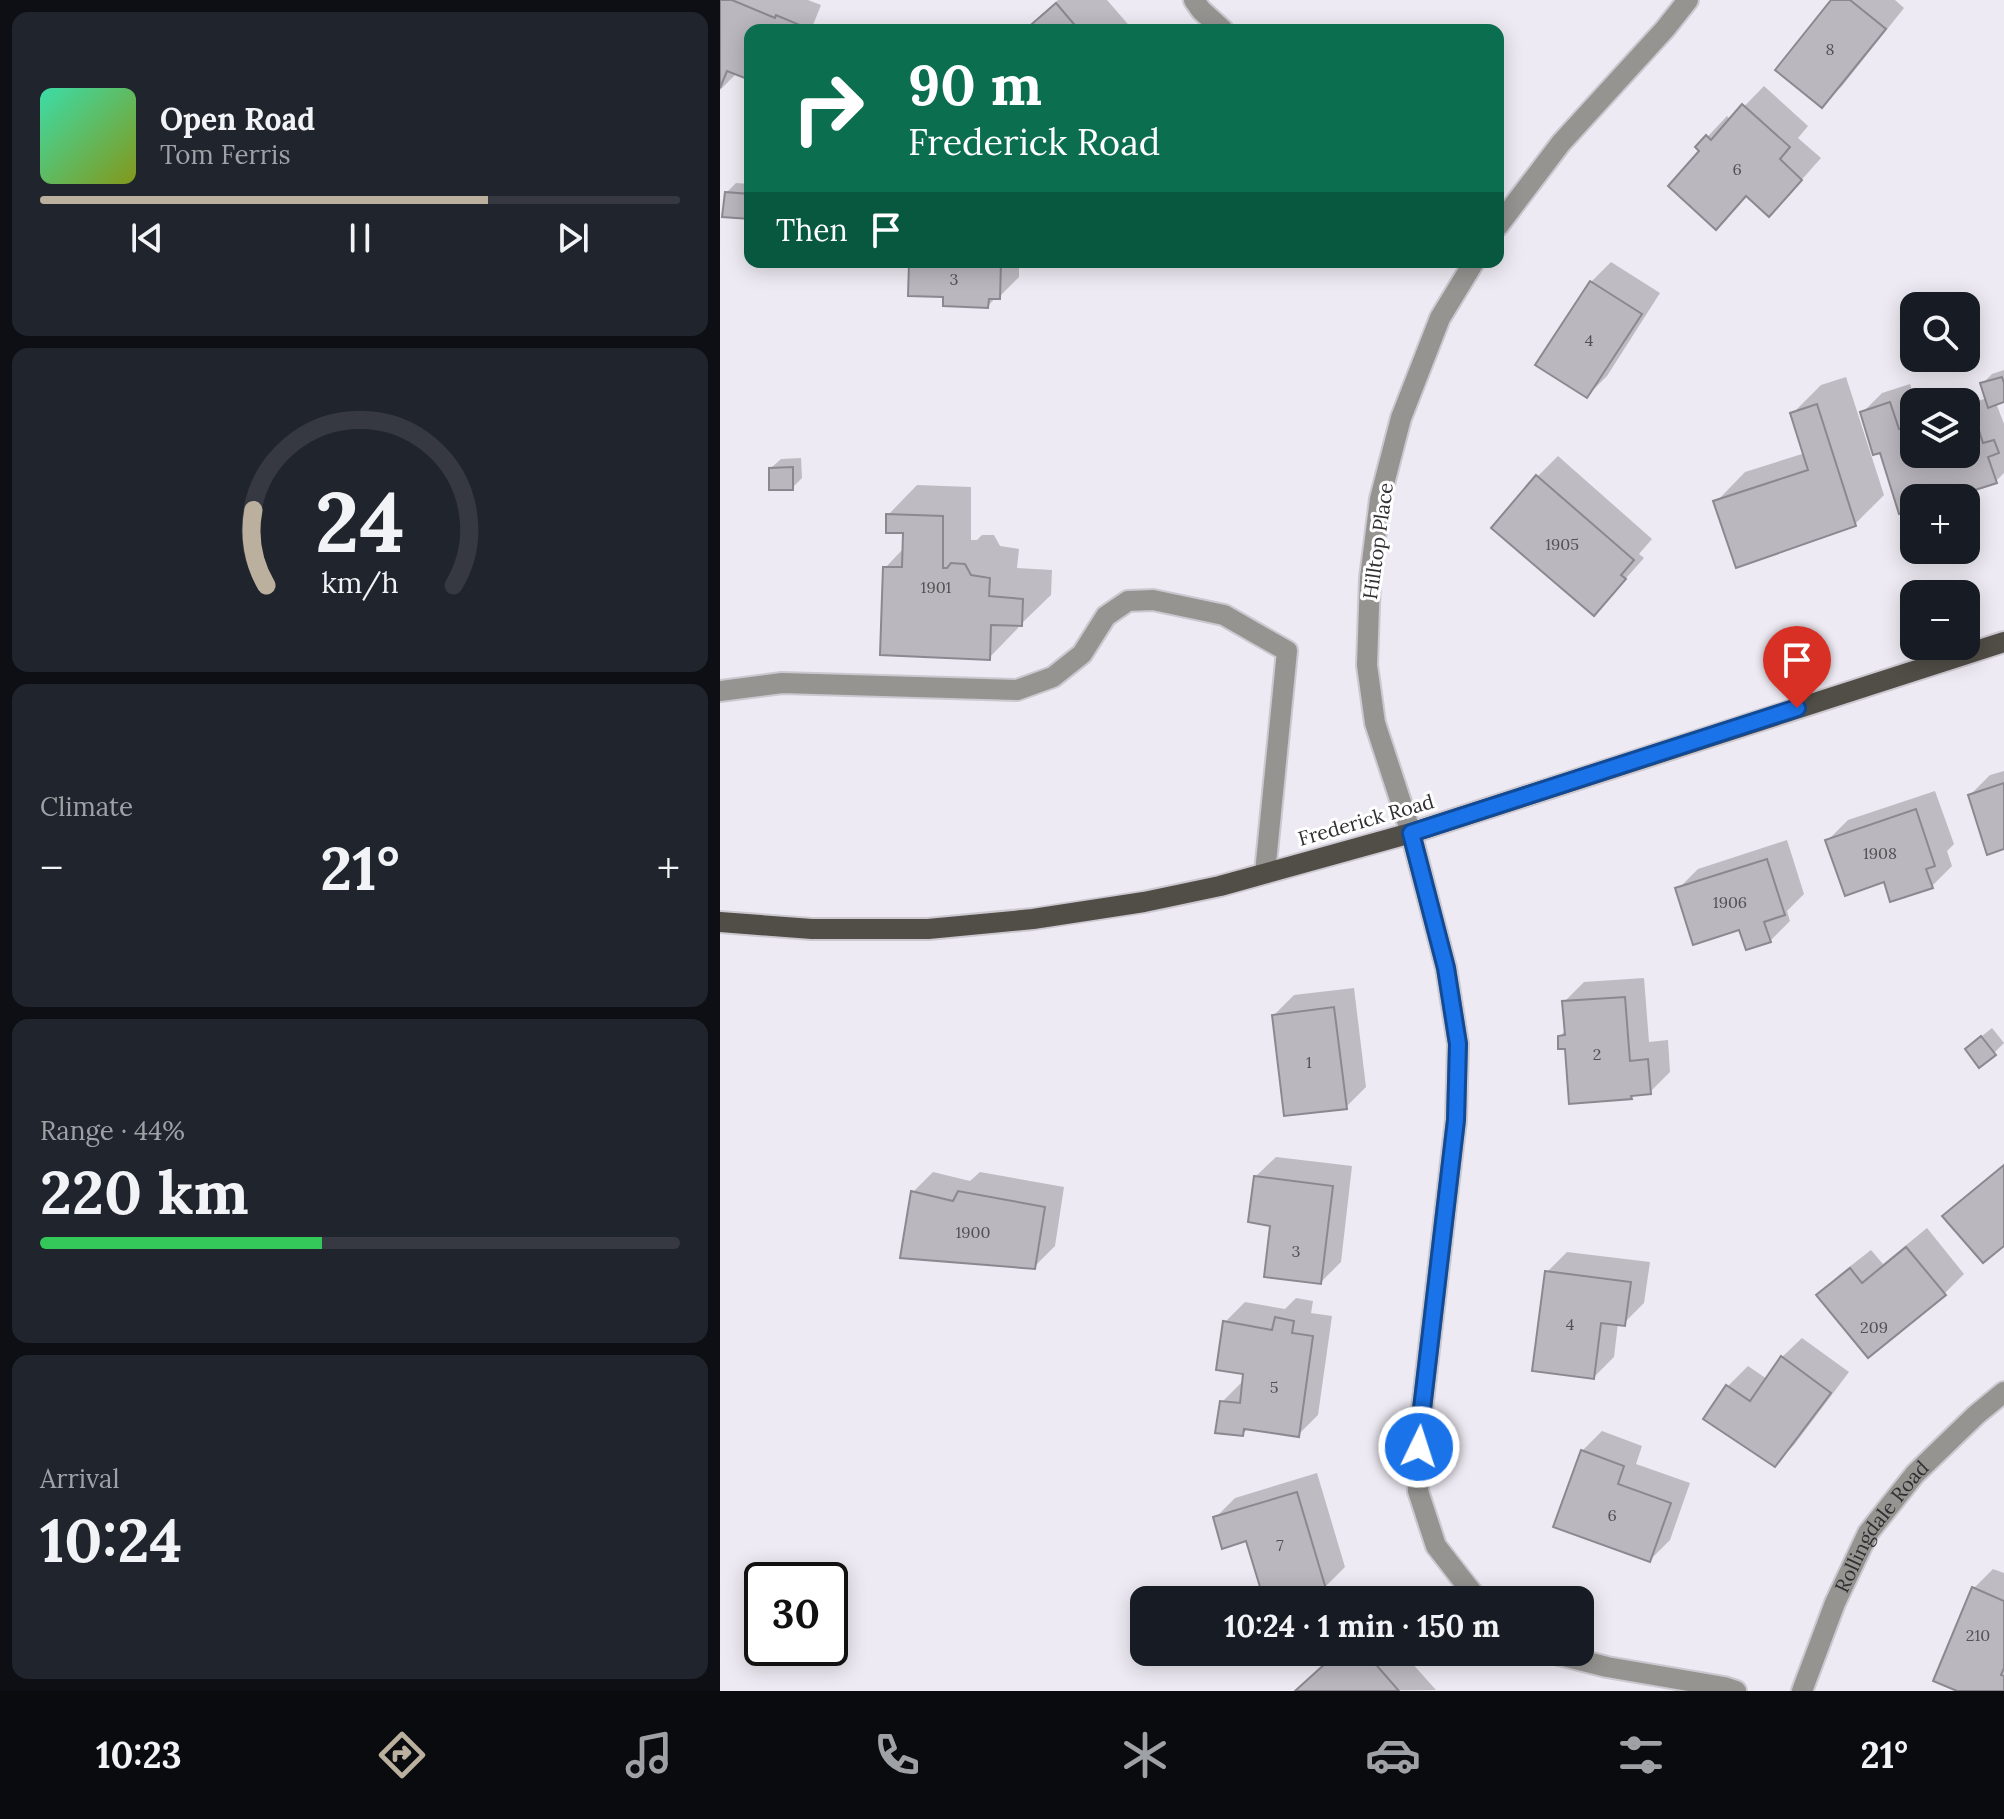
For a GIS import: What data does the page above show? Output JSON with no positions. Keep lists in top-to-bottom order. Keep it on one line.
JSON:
{"streets":{"main road":["Frederick Road"],"street":["Hilltop Place","Rollingdale Road"]},"crossings":[["Hilltop Place","Frederick Road"]],"house_numbers":["8","6","3","4","1905","1901","1908","1906","2","1","1900","3","4","209","5","6","7","210"],"page":{"turn":["90 m","Frederick Road"],"song":["Open Road","Tom Ferris"],"then":"Then","map_buttons":["+","−"],"tile":["Climate",["Range · 44%","220 km"],["Arrival","10:24"]],"heat":["−","21°","+"],"limit":"30","trip":"10:24 · 1 min · 150 m","tabs":["10:23","21°"],"gauge":["24","km/h"]}}
